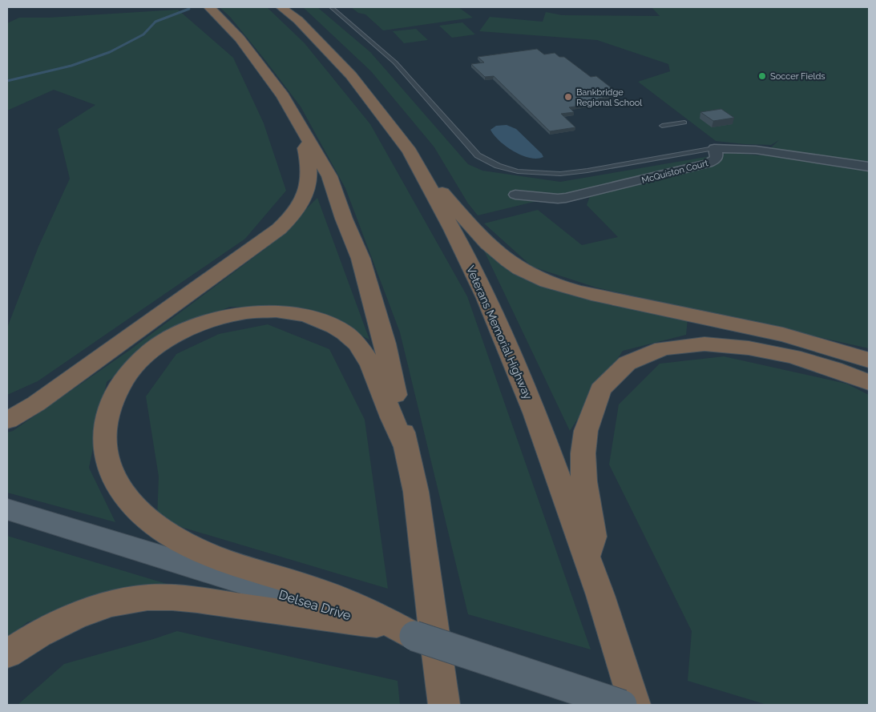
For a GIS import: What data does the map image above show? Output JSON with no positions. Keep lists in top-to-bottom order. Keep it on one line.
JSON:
{"streets":{"highway":["Veterans Memorial Highway"],"main road":["Delsea Drive"],"street":["McQuiston Court"]},"places":["Soccer Fields","Bankbridge Regional School"]}
